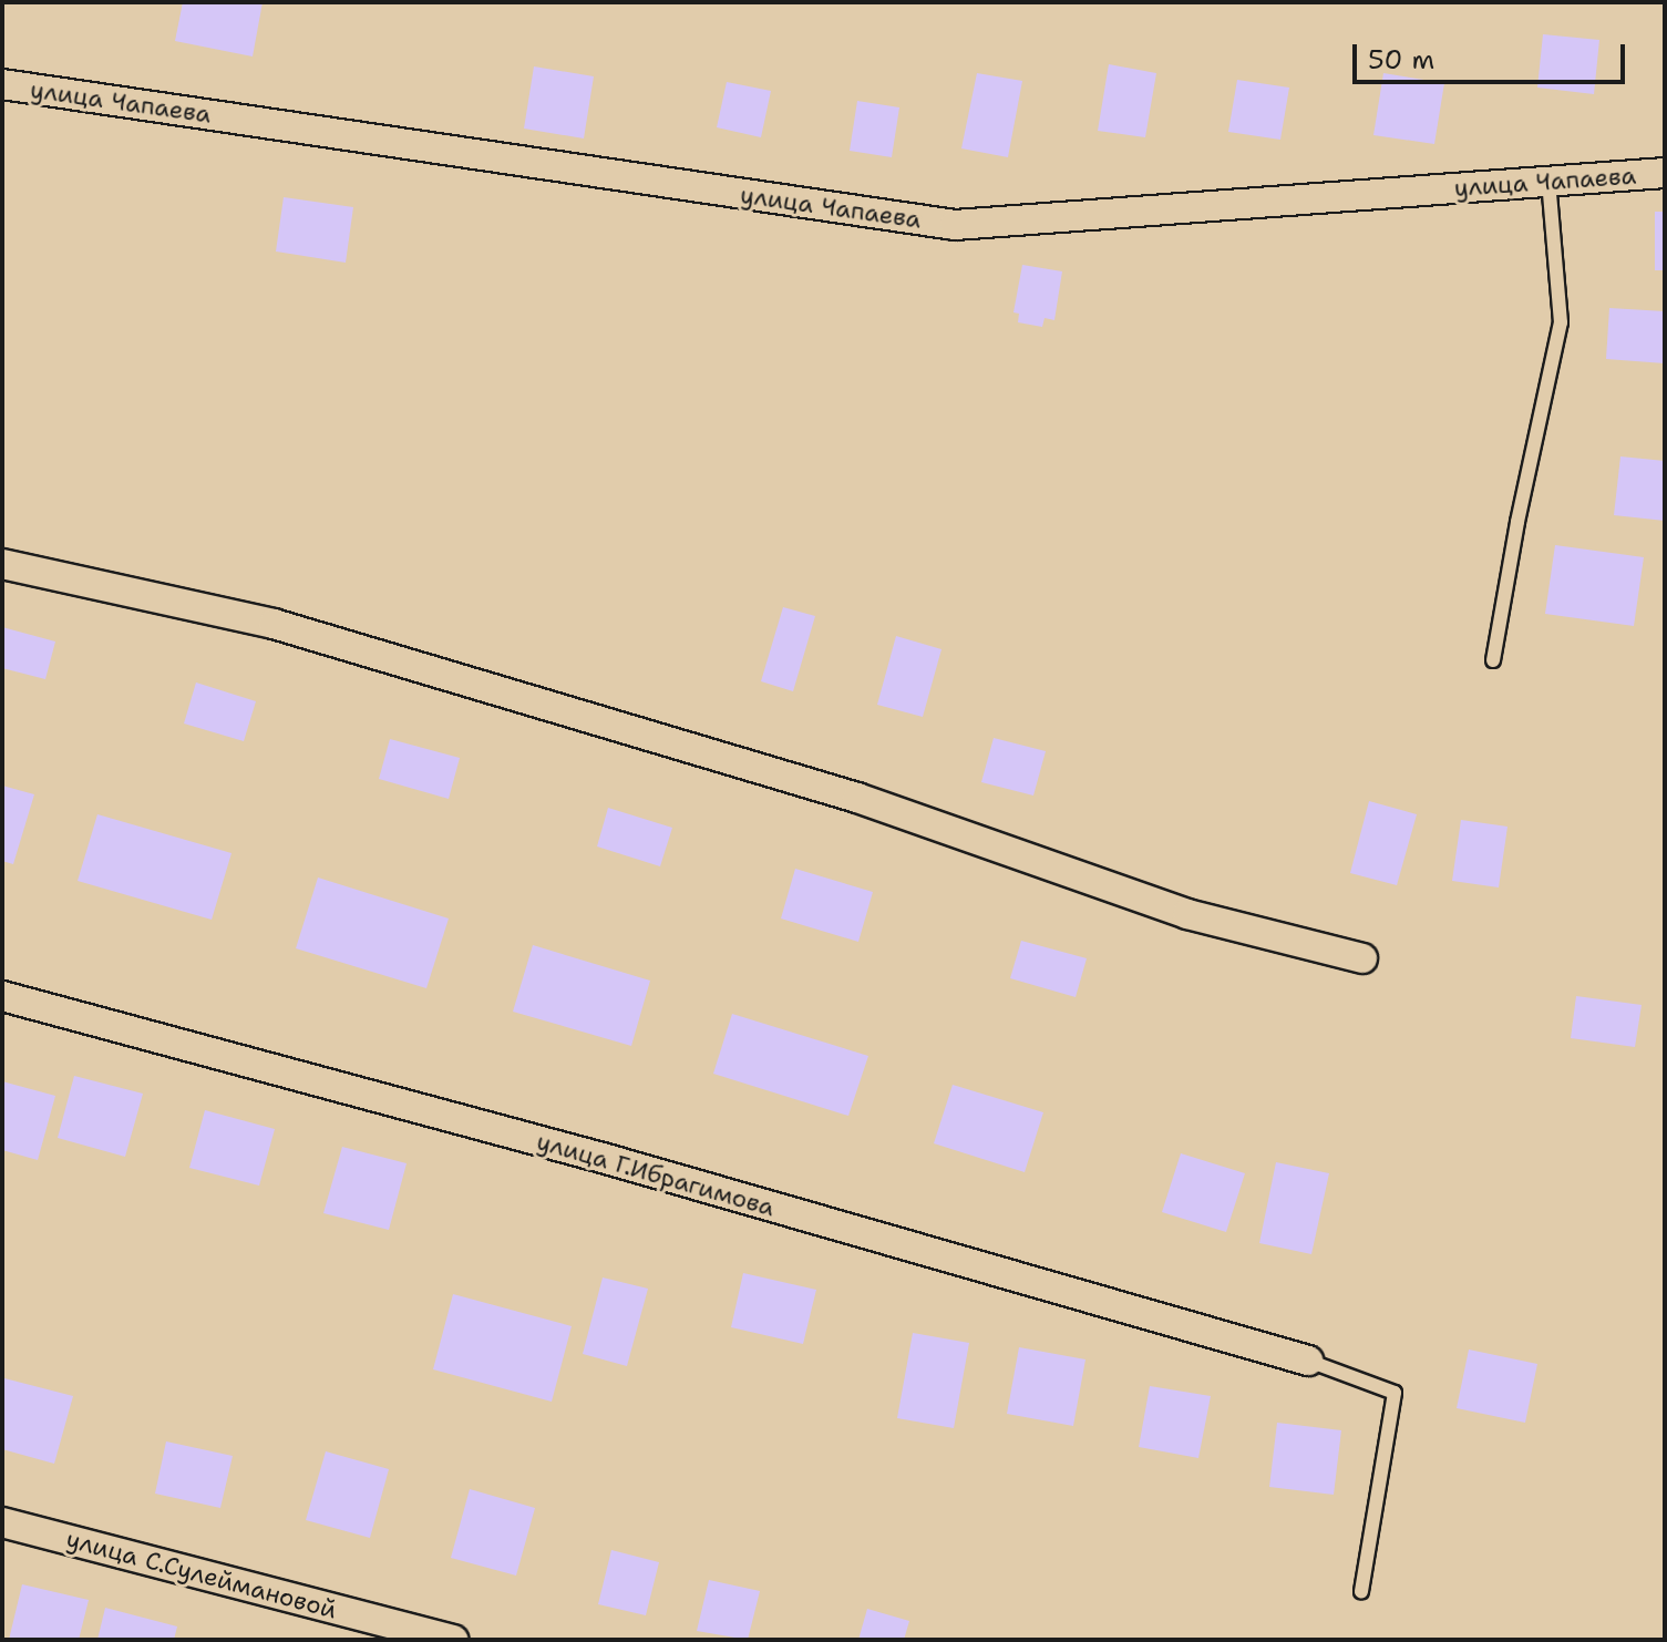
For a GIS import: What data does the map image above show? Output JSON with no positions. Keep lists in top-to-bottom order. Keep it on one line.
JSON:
{"streets":{"street":["улица Чапаева","улица Г.Ибрагимова","улица С.Сулеймановой"]},"scale_bar":"50 m"}
